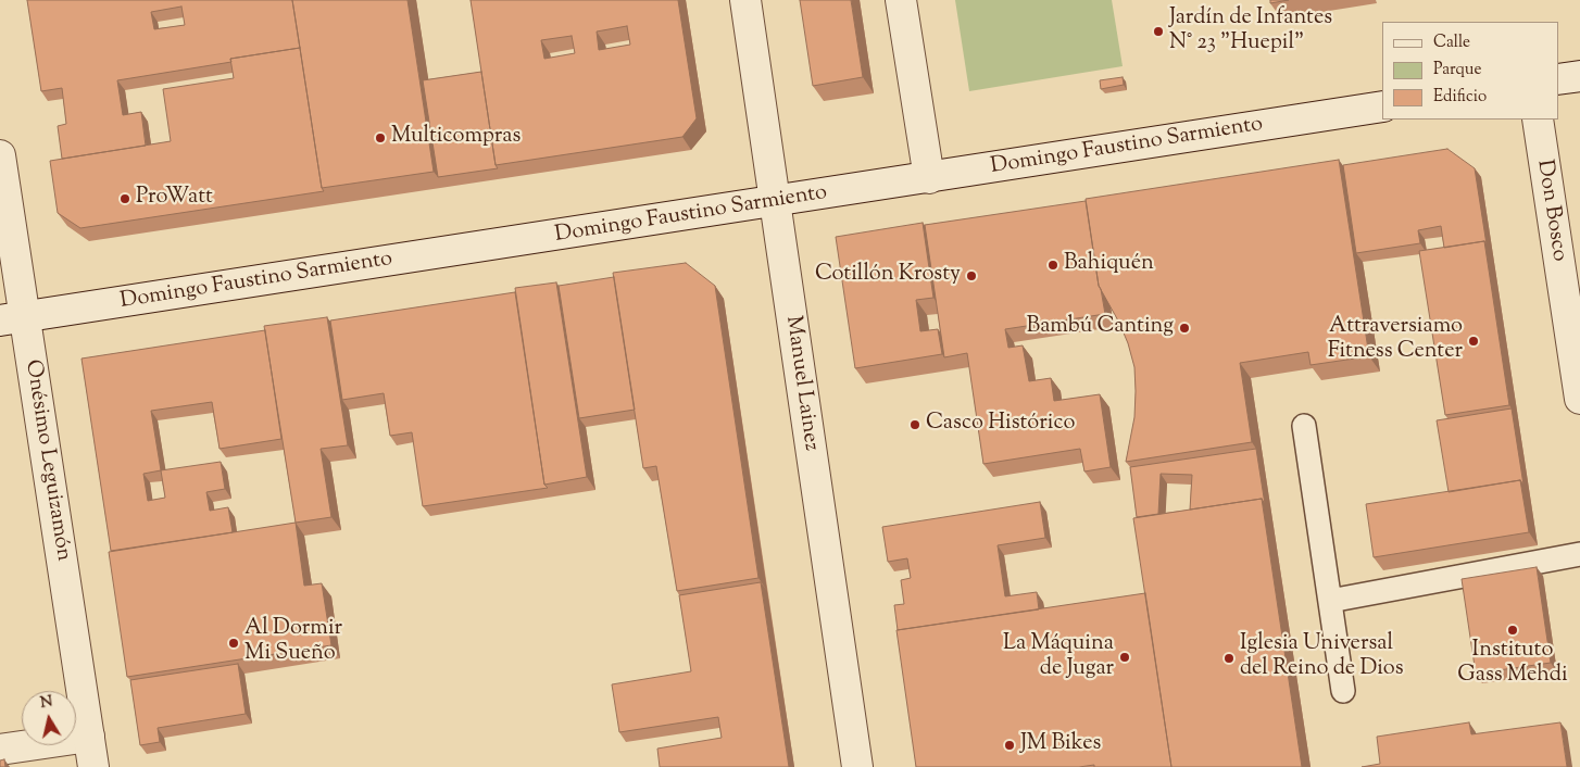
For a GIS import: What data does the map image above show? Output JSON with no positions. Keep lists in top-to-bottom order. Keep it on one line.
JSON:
{"streets":{"street":["Domingo Faustino Sarmiento","Don Bosco","Manuel Lainez","Onésimo Leguizamón"]},"crossings":[["Domingo Faustino Sarmiento","Manuel Lainez"],["Domingo Faustino Sarmiento","Onésimo Leguizamón"]],"places":["Jardín de Infantes N° 23 \"Huepil\"","Multicompras","ProWatt","Bahiquén","Cotillón Krosty","Bambú Canting","Attraversiamo Fitness Center","Casco Histórico","Instituto Gass Mehdi","Al Dormir Mi Sueño","La Máquina de Jugar","Iglesia Universal del Reino de Dios","JM Bikes"],"legend":["Calle","Parque","Edificio"],"north":"top"}
